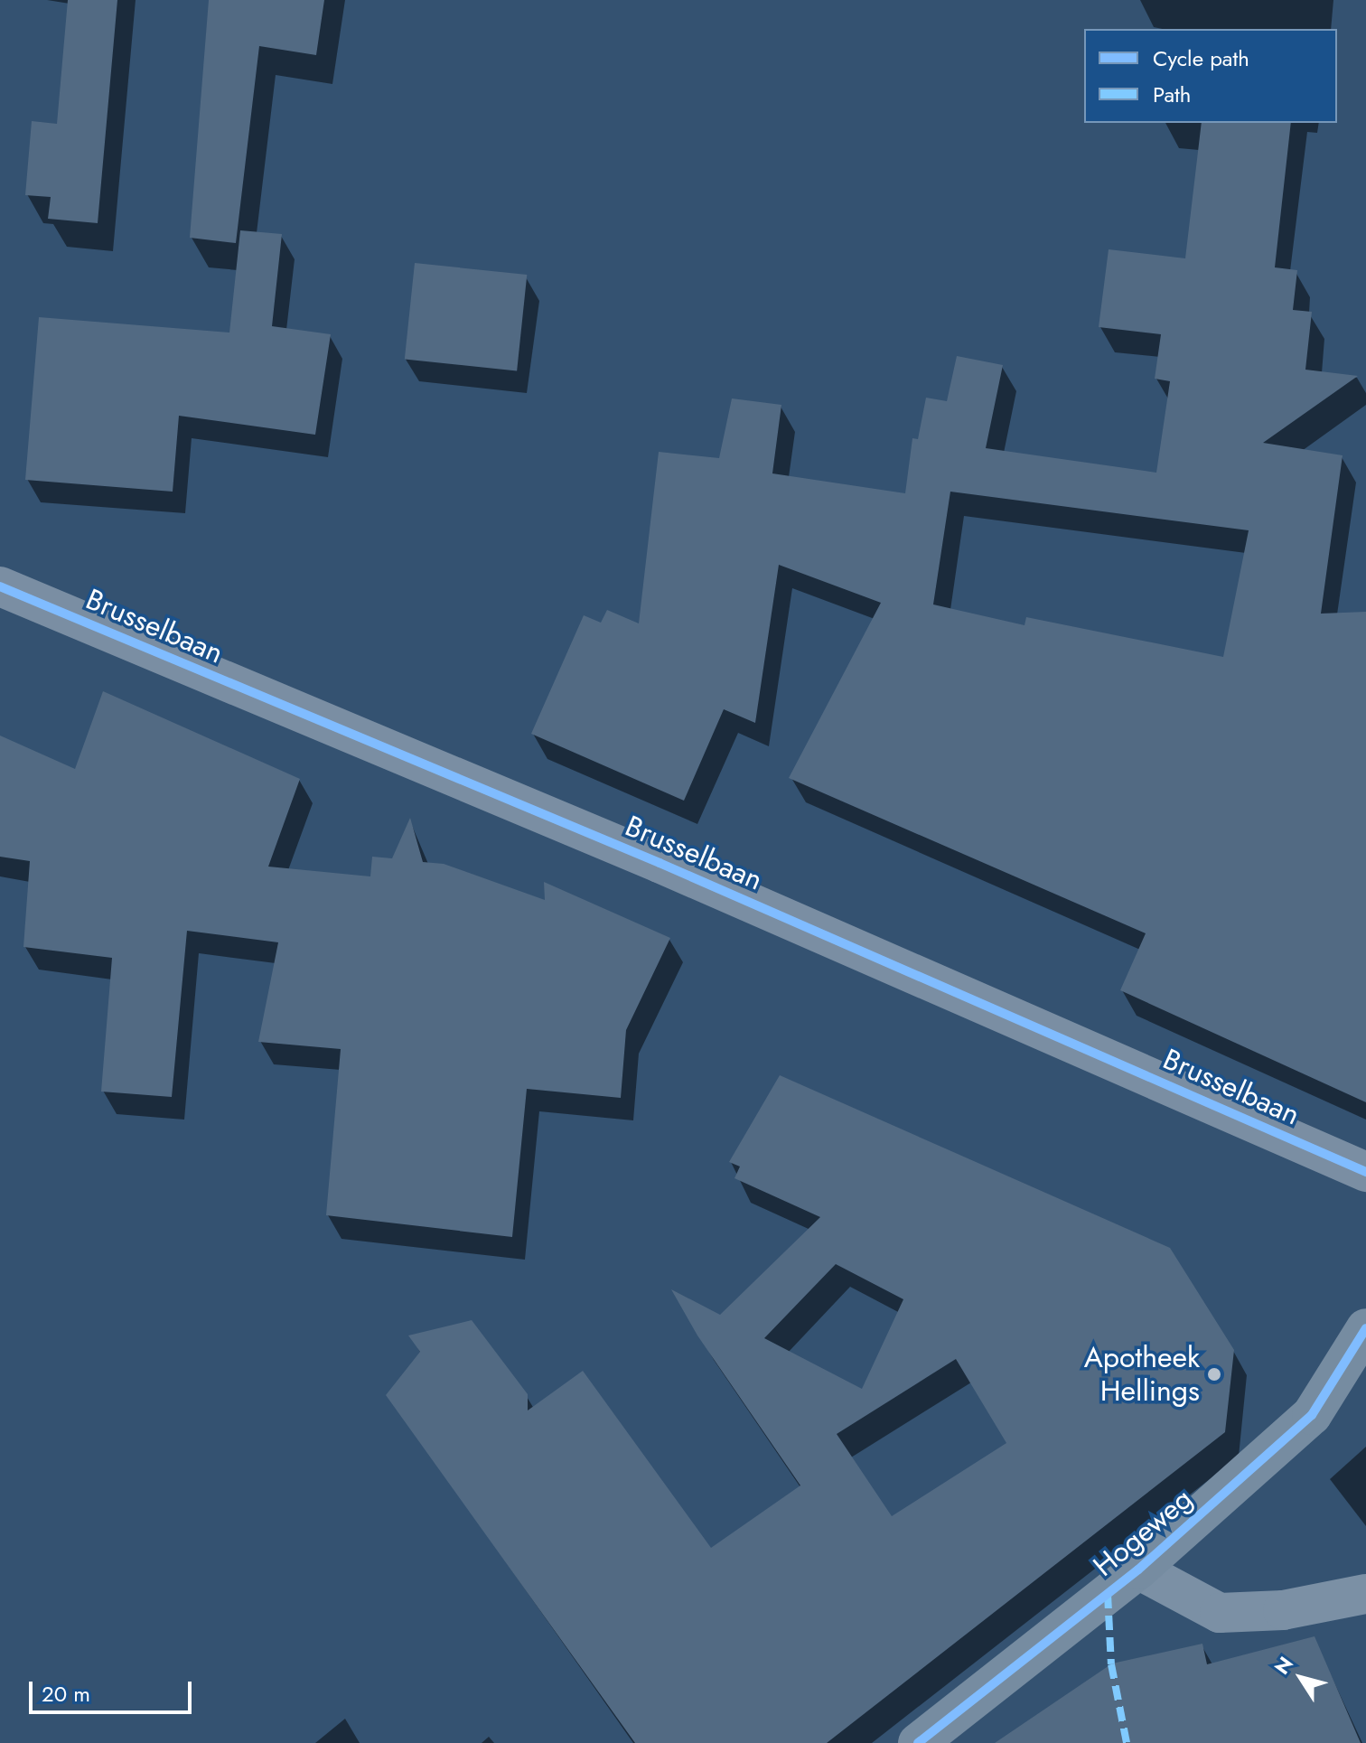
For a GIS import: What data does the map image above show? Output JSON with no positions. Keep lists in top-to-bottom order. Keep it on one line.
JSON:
{"streets":{"main road":["Brusselbaan"],"street":["Hogeweg"]},"places":["Apotheek Hellings"],"legend":["Cycle path","Path"],"scale_bar":"20 m","north":"top left"}
